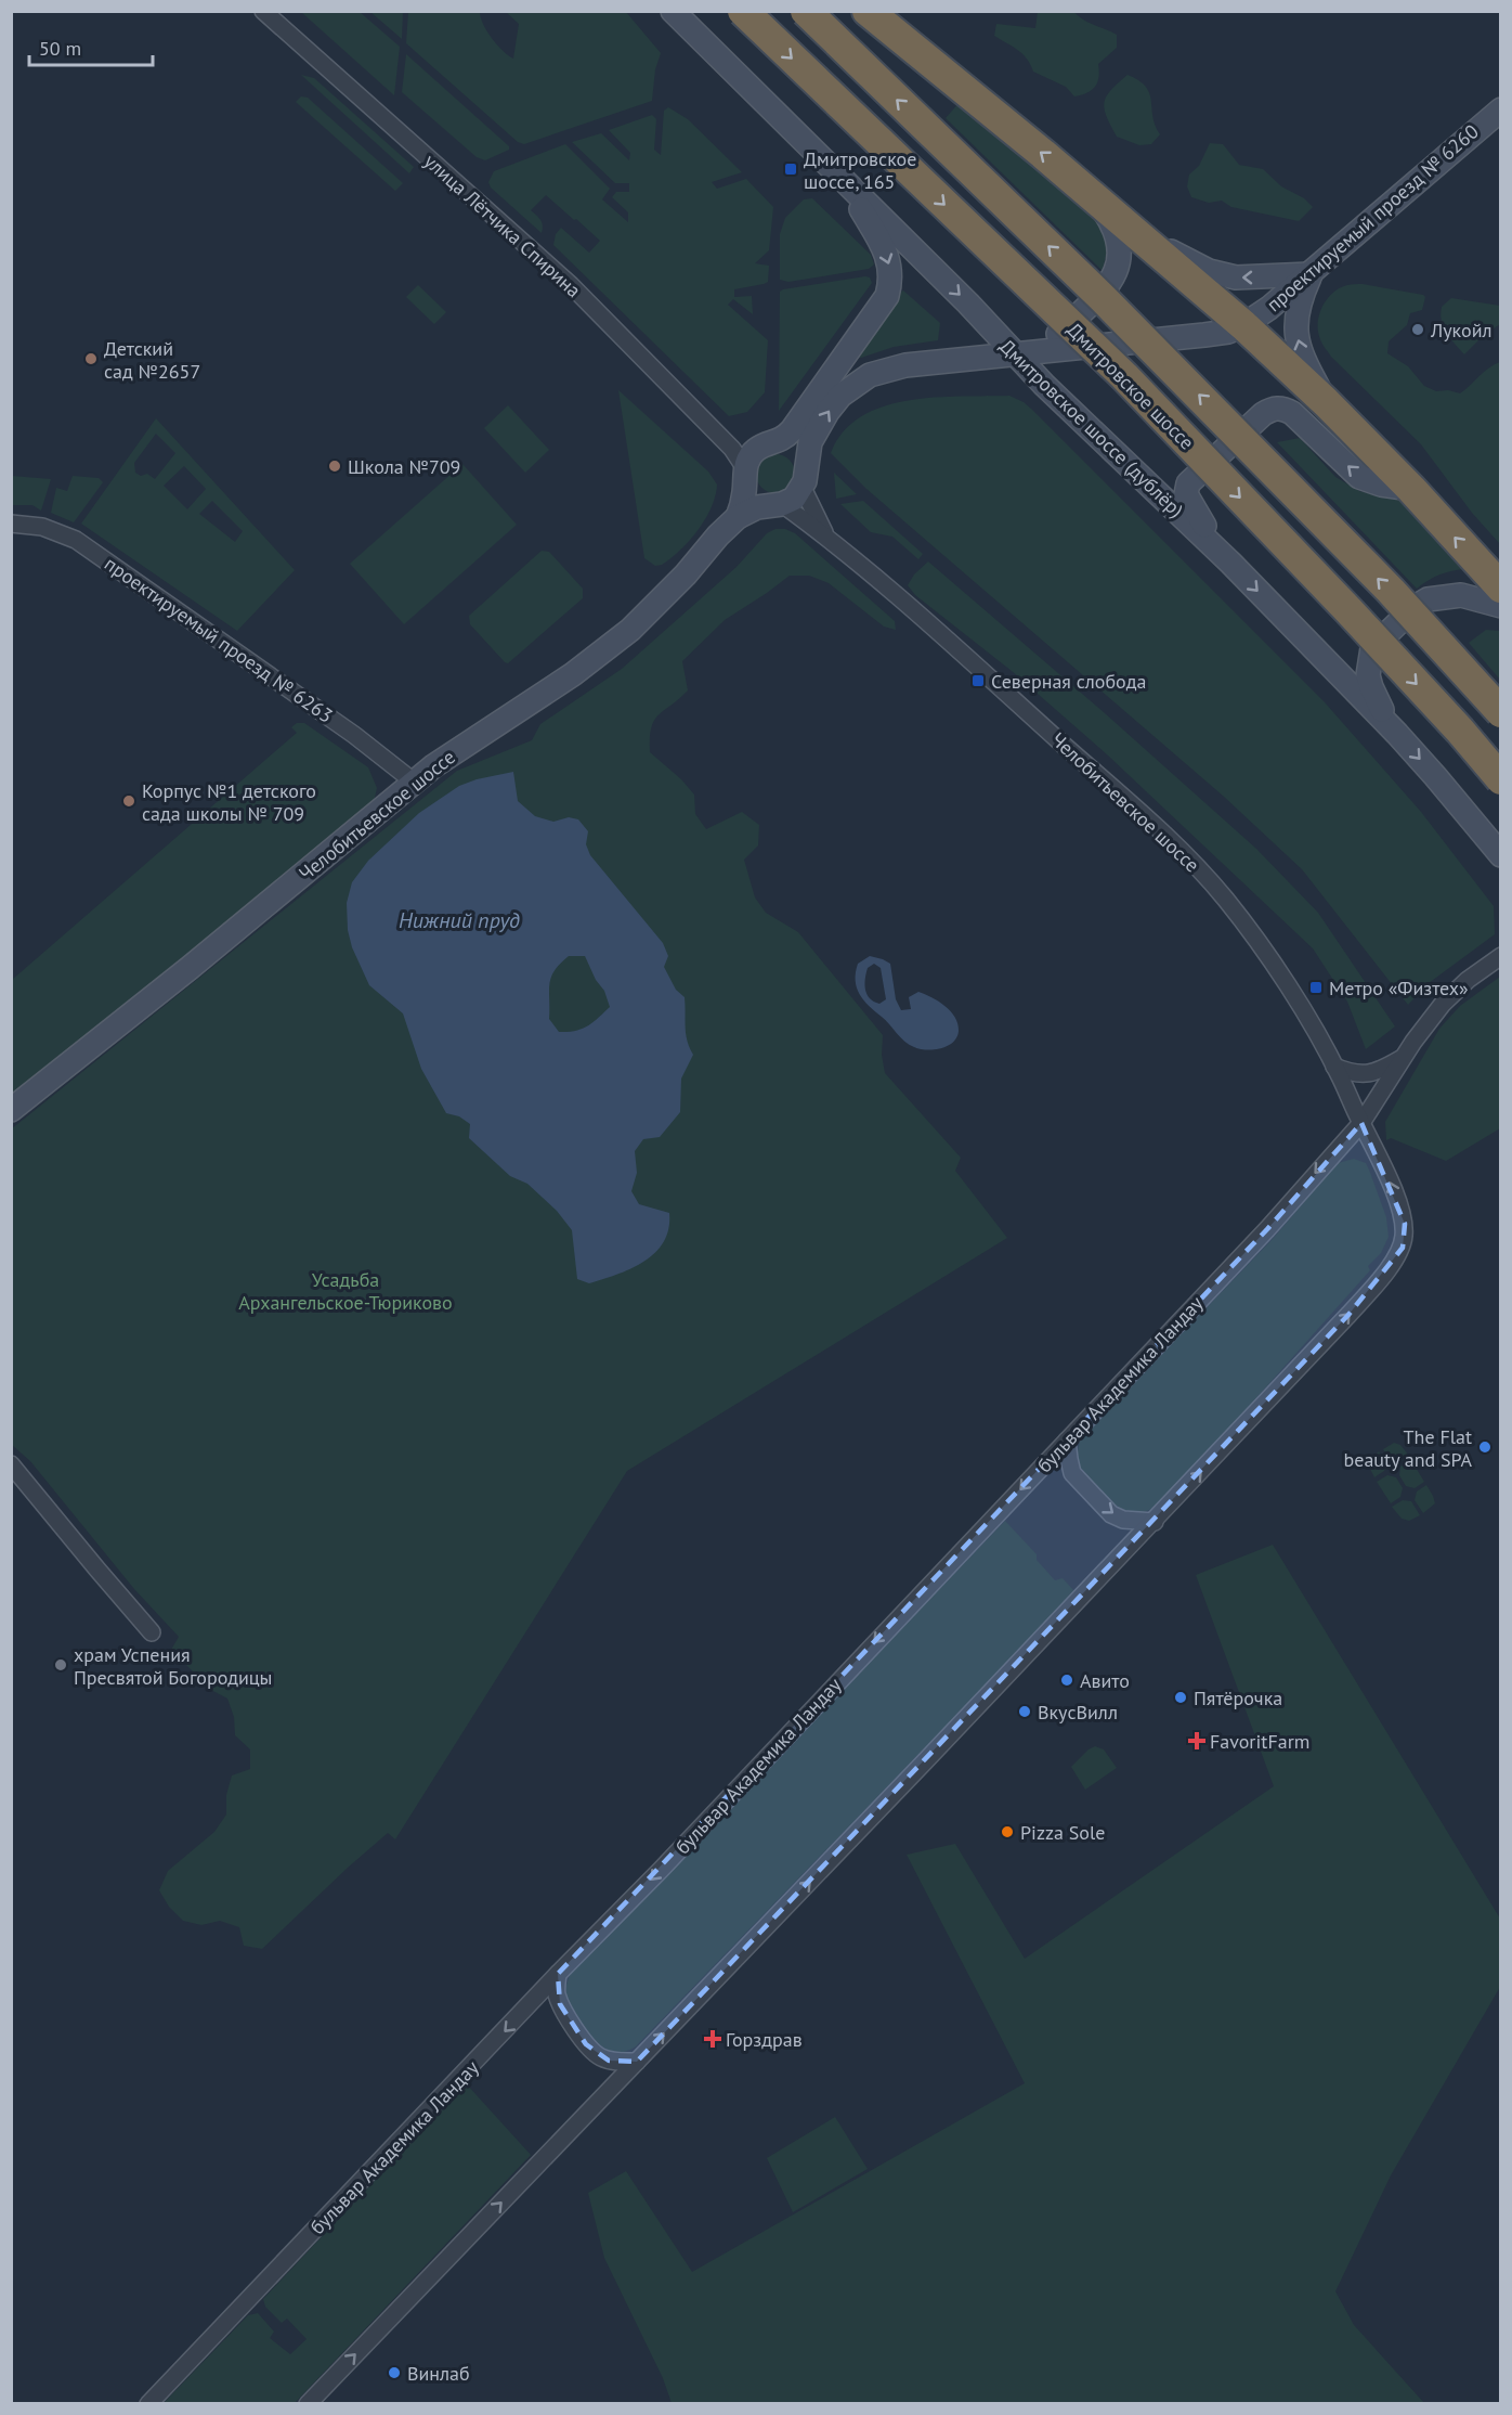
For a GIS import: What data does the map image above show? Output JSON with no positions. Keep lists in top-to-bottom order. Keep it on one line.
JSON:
{"streets":{"highway":["Дмитровское шоссе"],"street":["проектируемый проезд № 6260","улица Лётчика Спирина","Дмитровское шоссе (дублёр)","проектируемый проезд № 6263","Челобитьевское шоссе","бульвар Академика Ландау"]},"crossings":[["проектируемый проезд № 6260","Дмитровское шоссе (дублёр)"],["улица Лётчика Спирина","Челобитьевское шоссе"],["проектируемый проезд № 6263","Челобитьевское шоссе"],["Челобитьевское шоссе","бульвар Академика Ландау"]],"one_way":["Дмитровское шоссе (дублёр)"],"water":["Нижний пруд"],"parks":["Усадьба Архангельское-Тюриково"],"places":{"transit":["Дмитровское шоссе, 165","Северная слобода","Метро «Физтех»"],"other":["Лукойл","Детский сад №2657","Школа №709","Корпус №1 детского сада школы № 709","The Flat beauty and SPA","храм Успения Пресвятой Богородицы","Авито","Пятёрочка","ВкусВилл","Pizza Sole","Винлаб"],"health":["FavoritFarm","Горздрав"]},"scale_bar":"50 m"}
